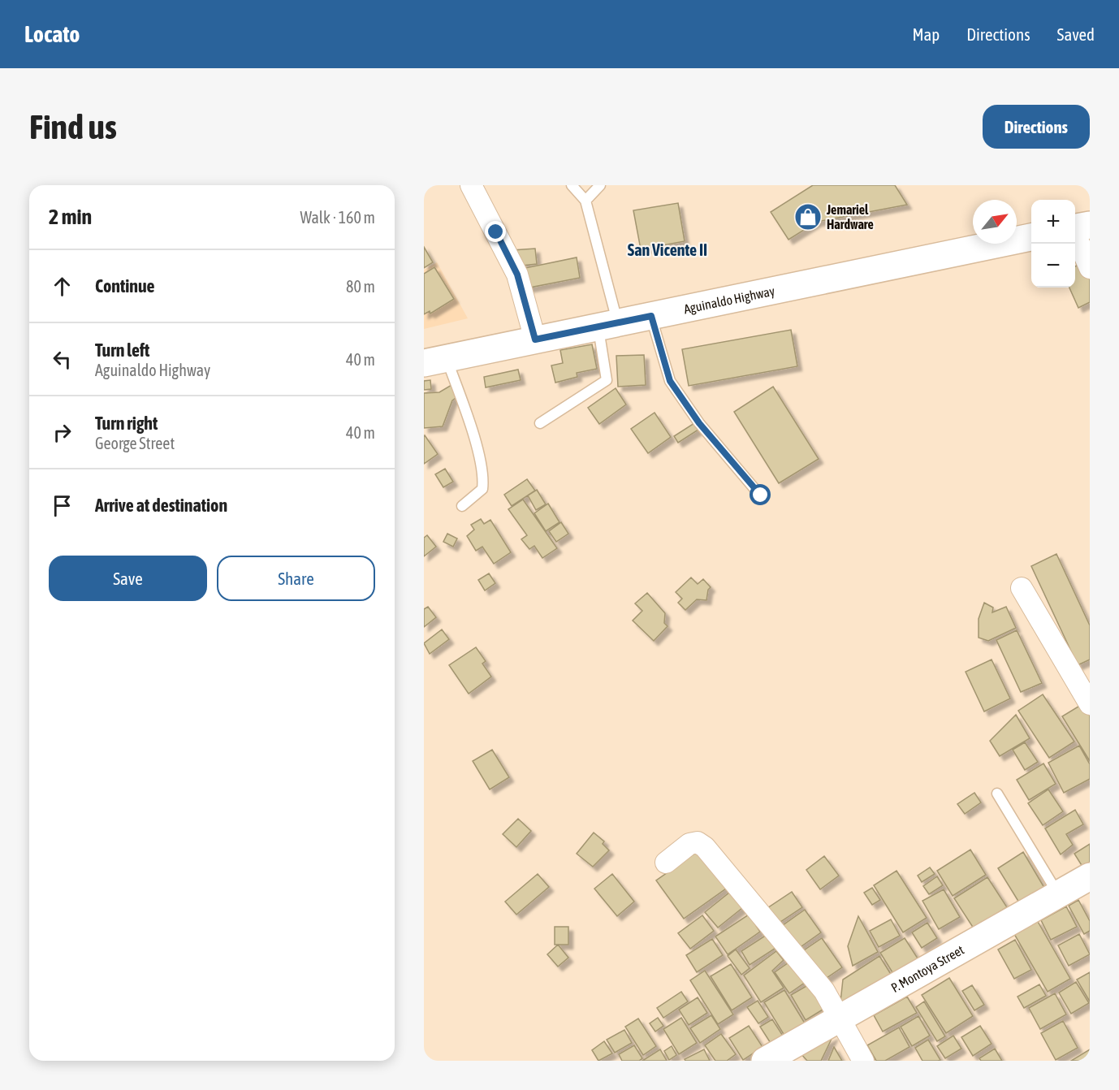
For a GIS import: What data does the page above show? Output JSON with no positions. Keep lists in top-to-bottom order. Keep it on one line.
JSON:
{"streets":{"main road":["Aguinaldo Highway","P. Montoya Street"]},"districts":["San Vicente II"],"places":{"shop":["Jemariel Hardware"]},"north":"top right","page":{"header":"Locato","nav":["Map","Directions","Saved"],"buttons":["Directions",["Save","Share"]],"title":"Find us","heading":["2 min","Walk · 160 m"],"map_buttons":["+","−"],"list":[["Continue","80 m"],["Turn left","Aguinaldo Highway","40 m"],["Turn right","George Street","40 m"],"Arrive at destination"]}}
